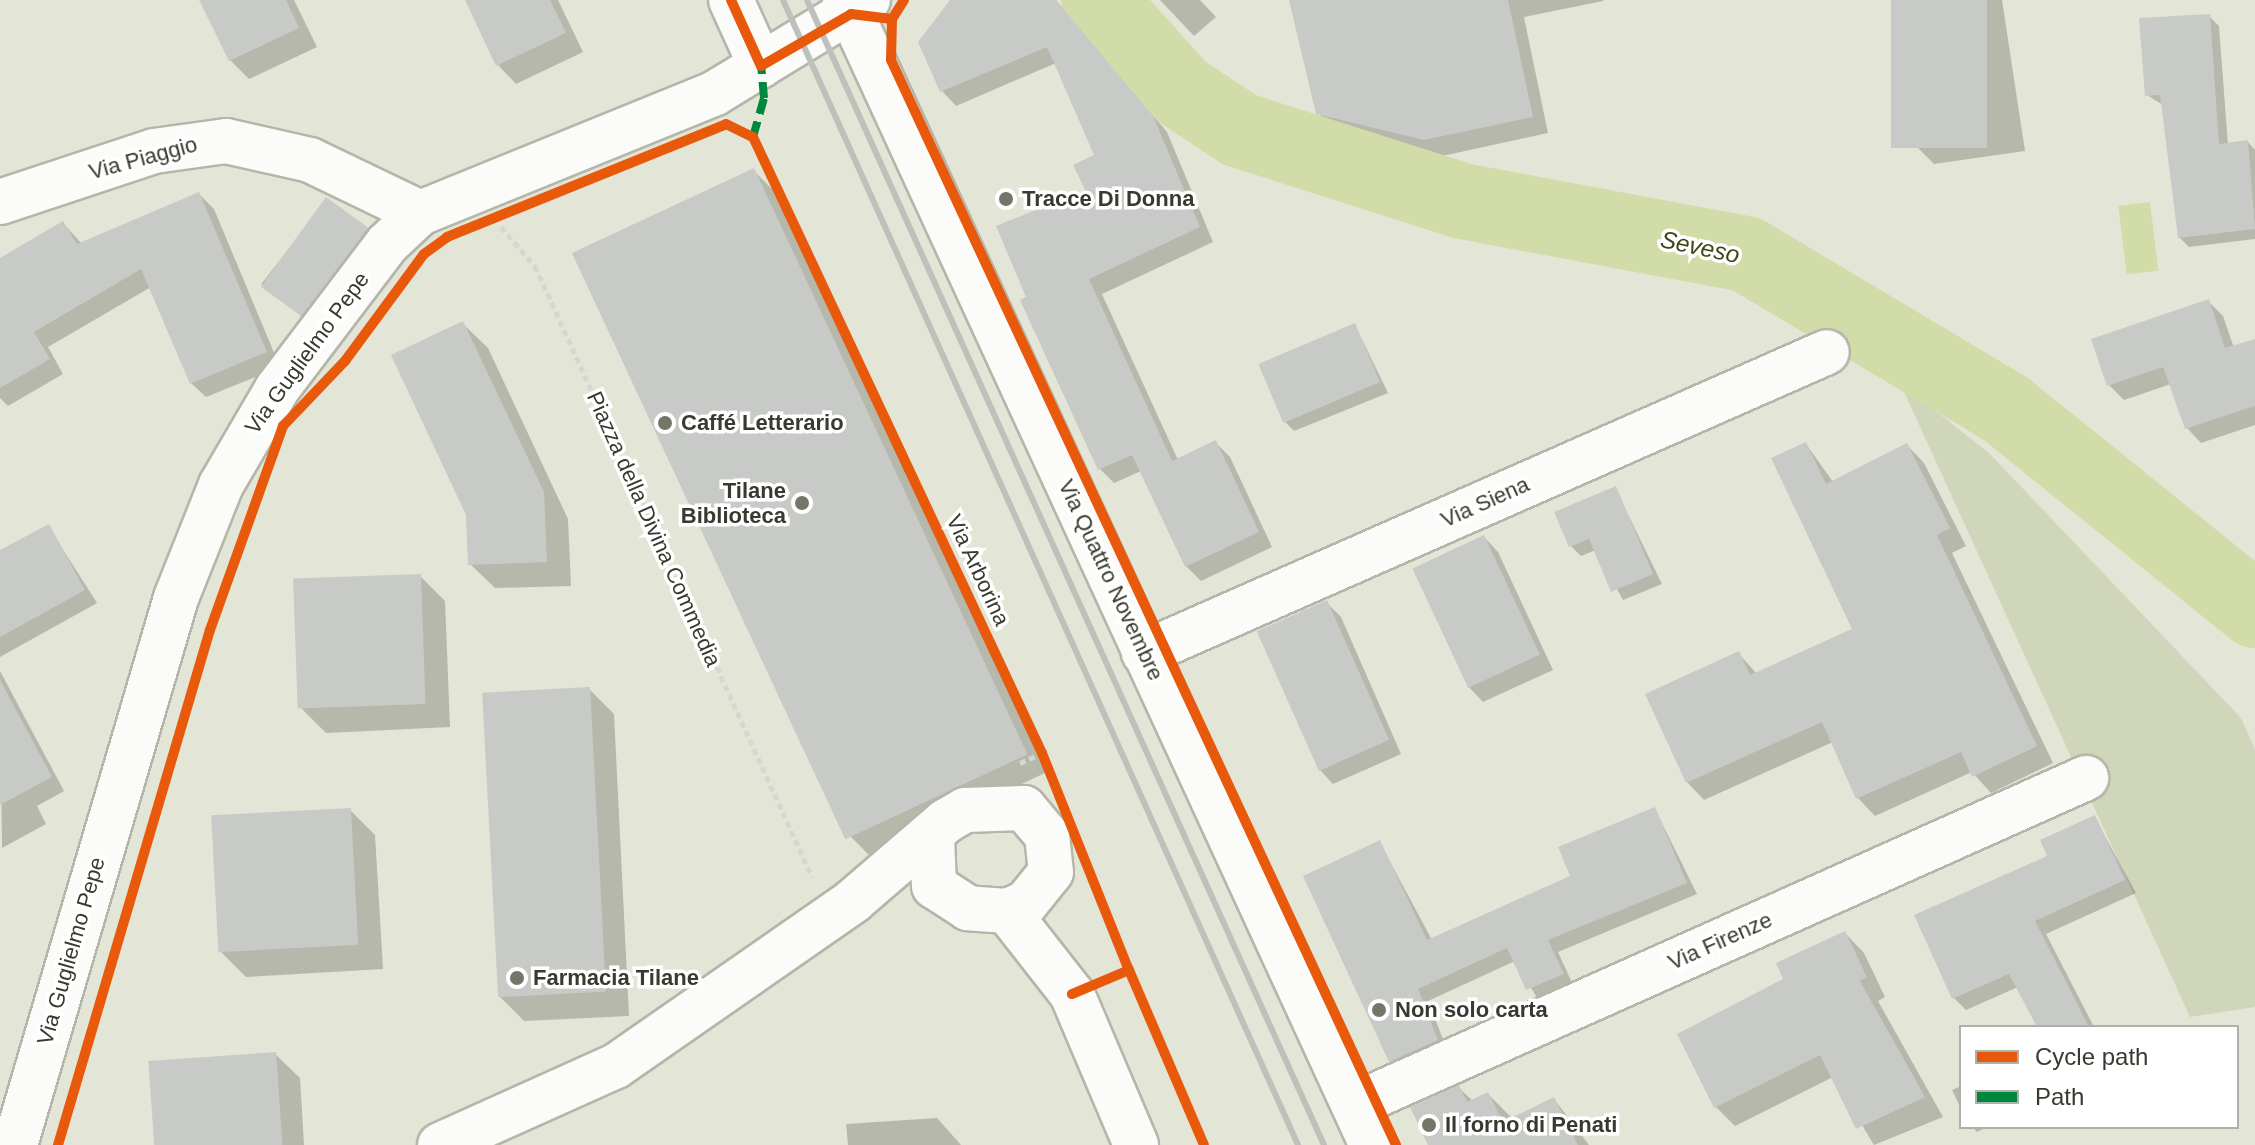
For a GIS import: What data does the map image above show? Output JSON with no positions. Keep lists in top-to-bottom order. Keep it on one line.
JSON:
{"streets":{"street":["Via Piaggio","Via Guglielmo Pepe","Via Siena","Via Quattro Novembre","Via Firenze"],"path":["Piazza della Divina Commedia"],"cycle path":["Via Arborina"]},"crossings":[["Via Piaggio","Via Guglielmo Pepe"],["Via Guglielmo Pepe","Via Quattro Novembre"],["Via Siena","Via Quattro Novembre"],["Via Quattro Novembre","Via Firenze"]],"water":["Seveso"],"places":["Tracce Di Donna","Caffé Letterario","Tilane Biblioteca","Farmacia Tilane","Non solo carta","Il forno di Penati"],"legend":["Cycle path","Path"]}
